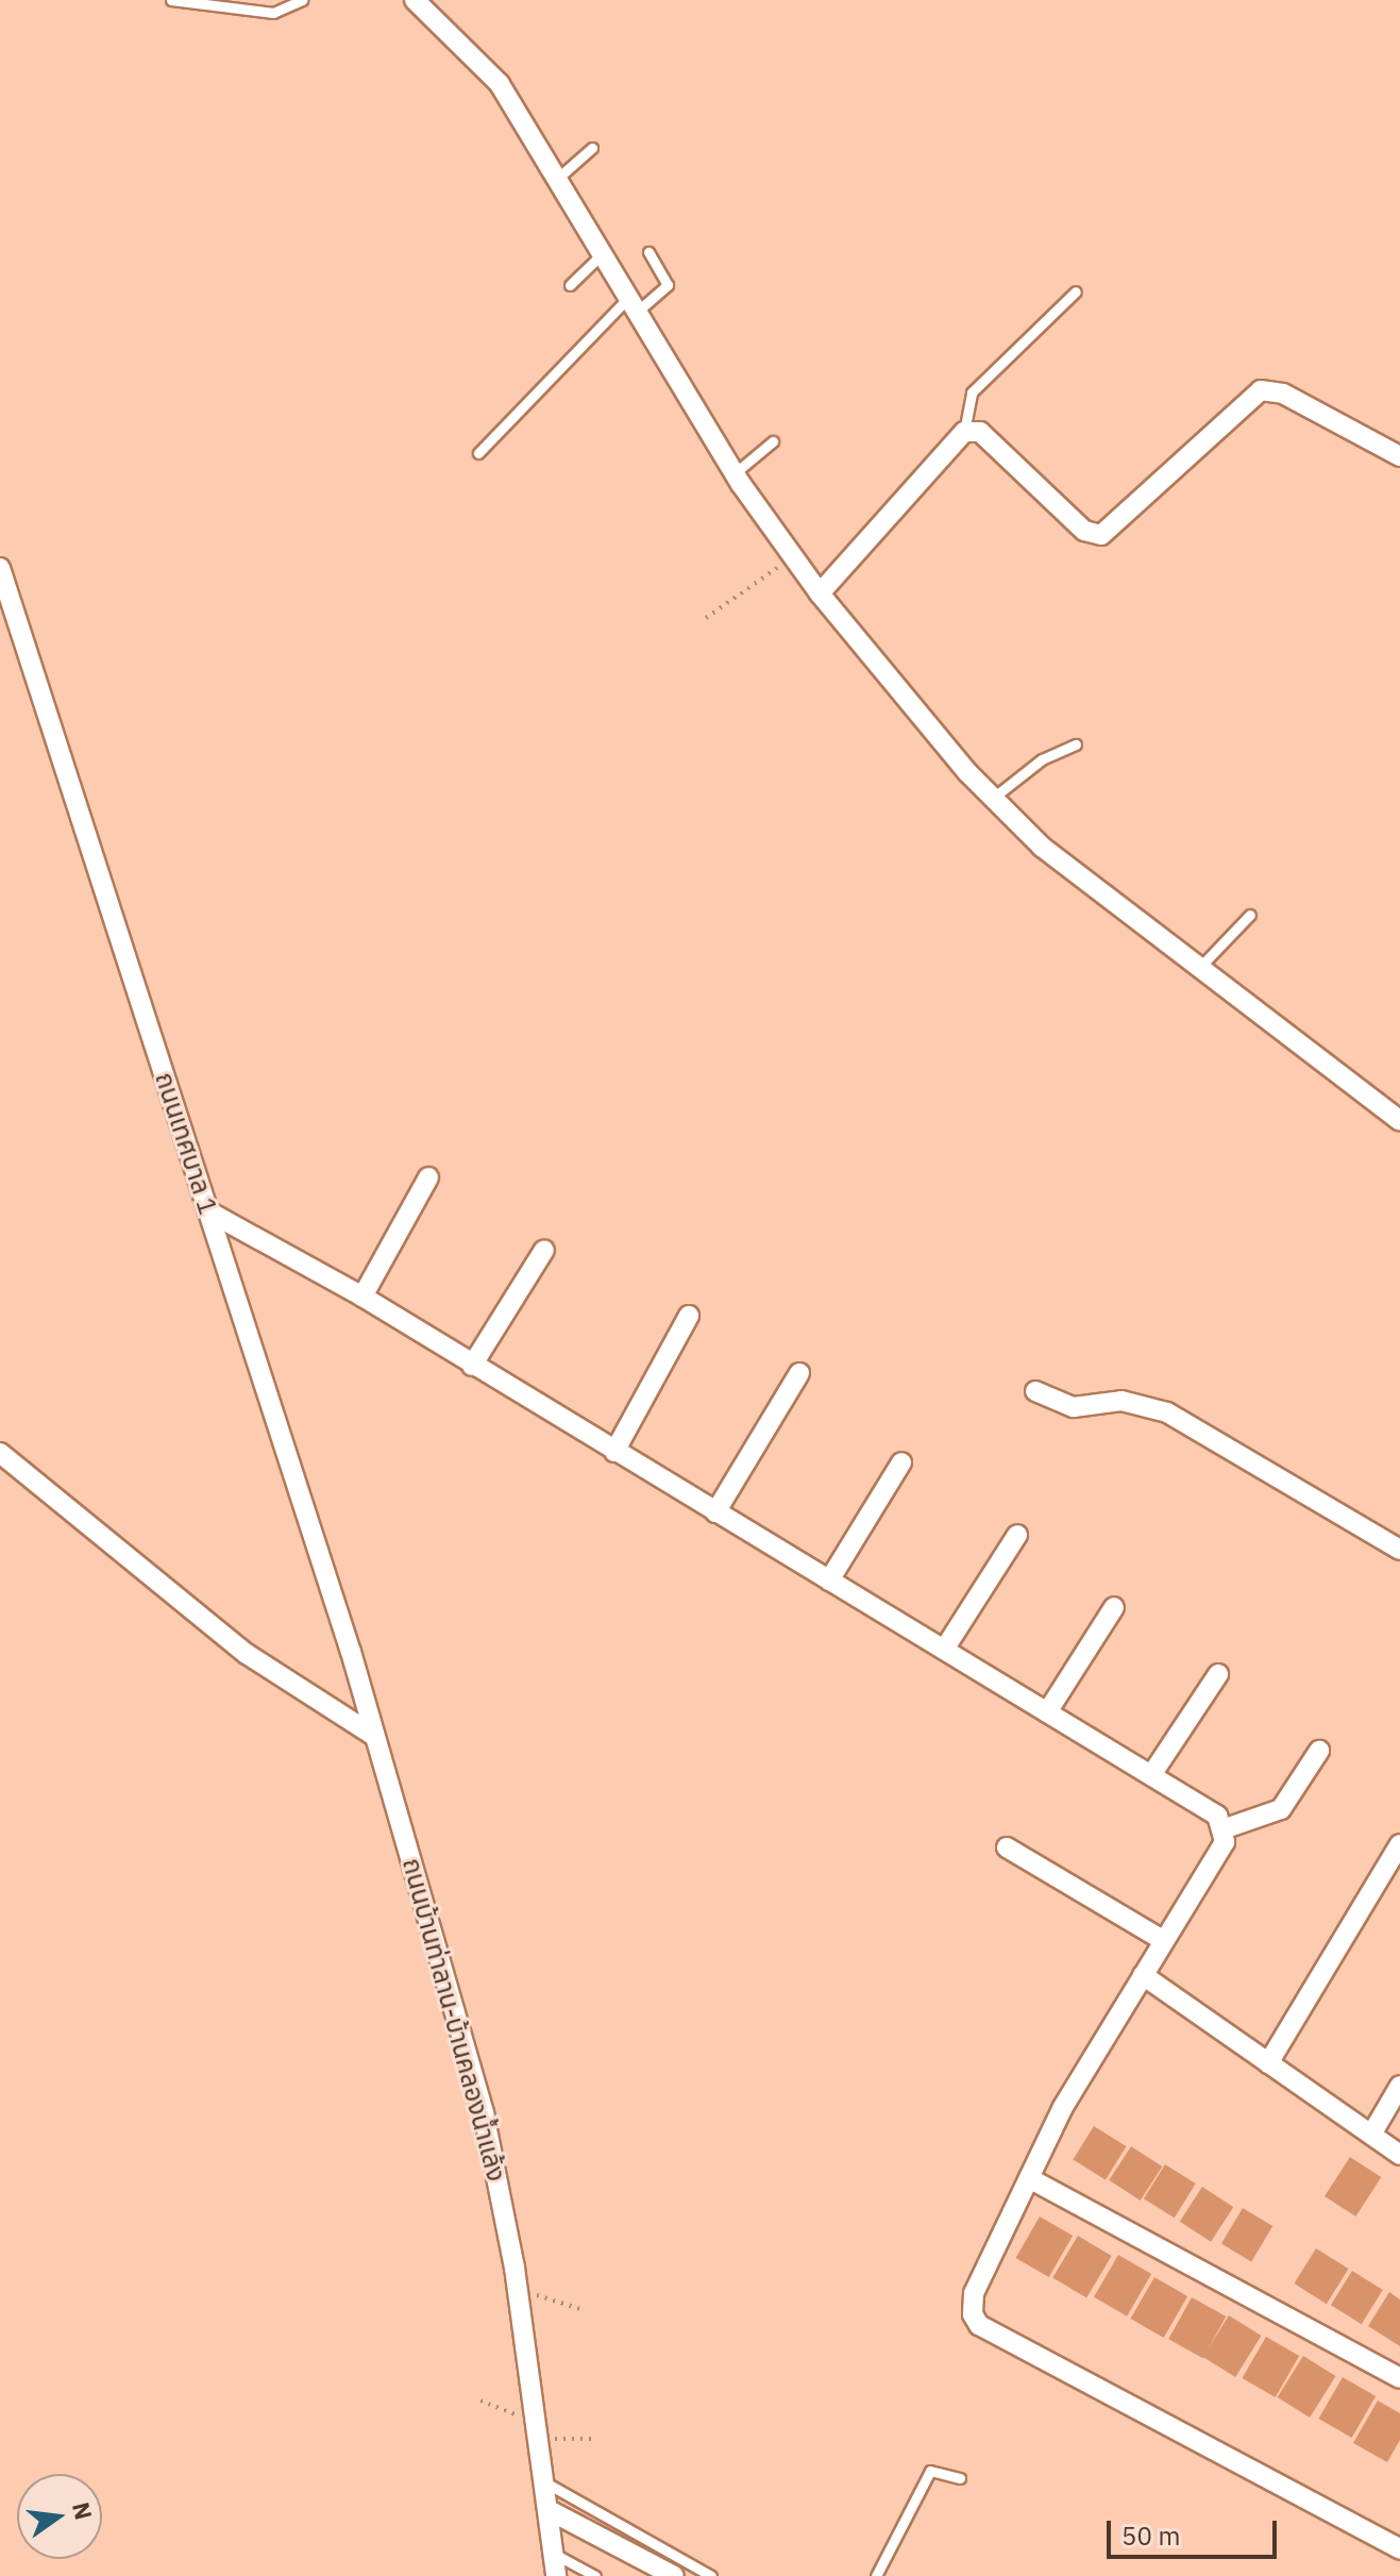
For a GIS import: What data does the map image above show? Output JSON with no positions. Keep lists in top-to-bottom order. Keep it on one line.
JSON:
{"streets":{"street":["ถนนเทศบาล 1","ถนนบ้านท่าลาน-บ้านคลองน้ำแล้ง"]},"crossings":[["ถนนเทศบาล 1","ถนนบ้านท่าลาน-บ้านคลองน้ำแล้ง"]],"scale_bar":"50 m","north":"right"}
